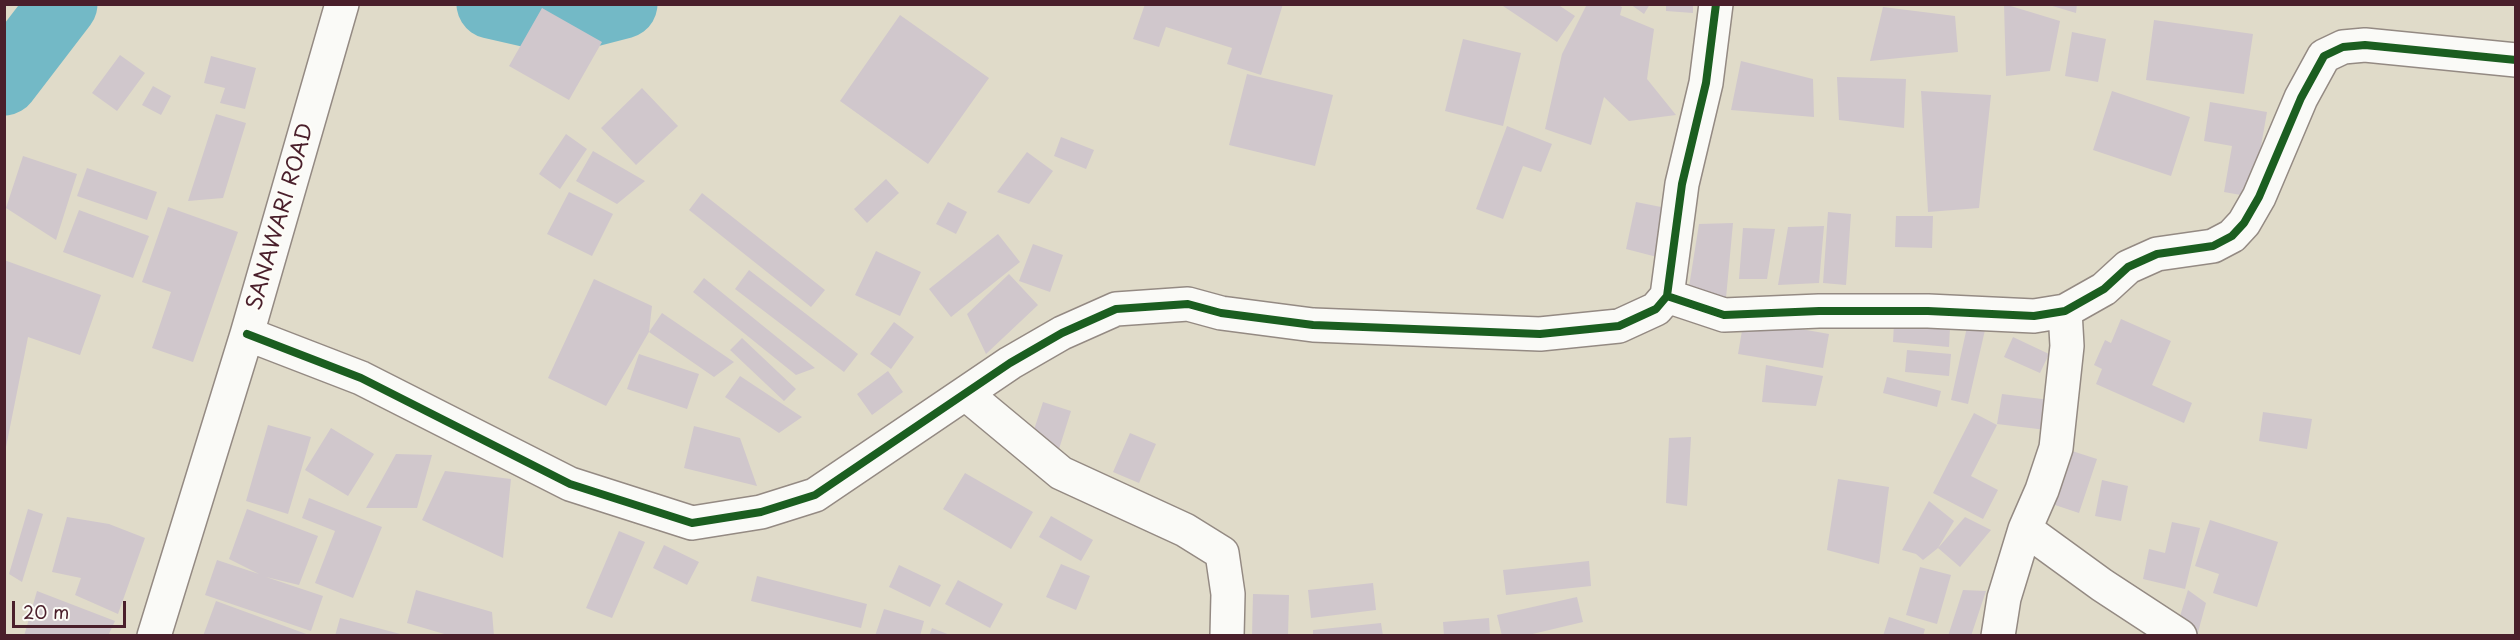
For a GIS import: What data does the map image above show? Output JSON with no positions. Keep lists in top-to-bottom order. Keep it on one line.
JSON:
{"streets":{"street":["SANAWARI ROAD"]},"scale_bar":"20 m"}
